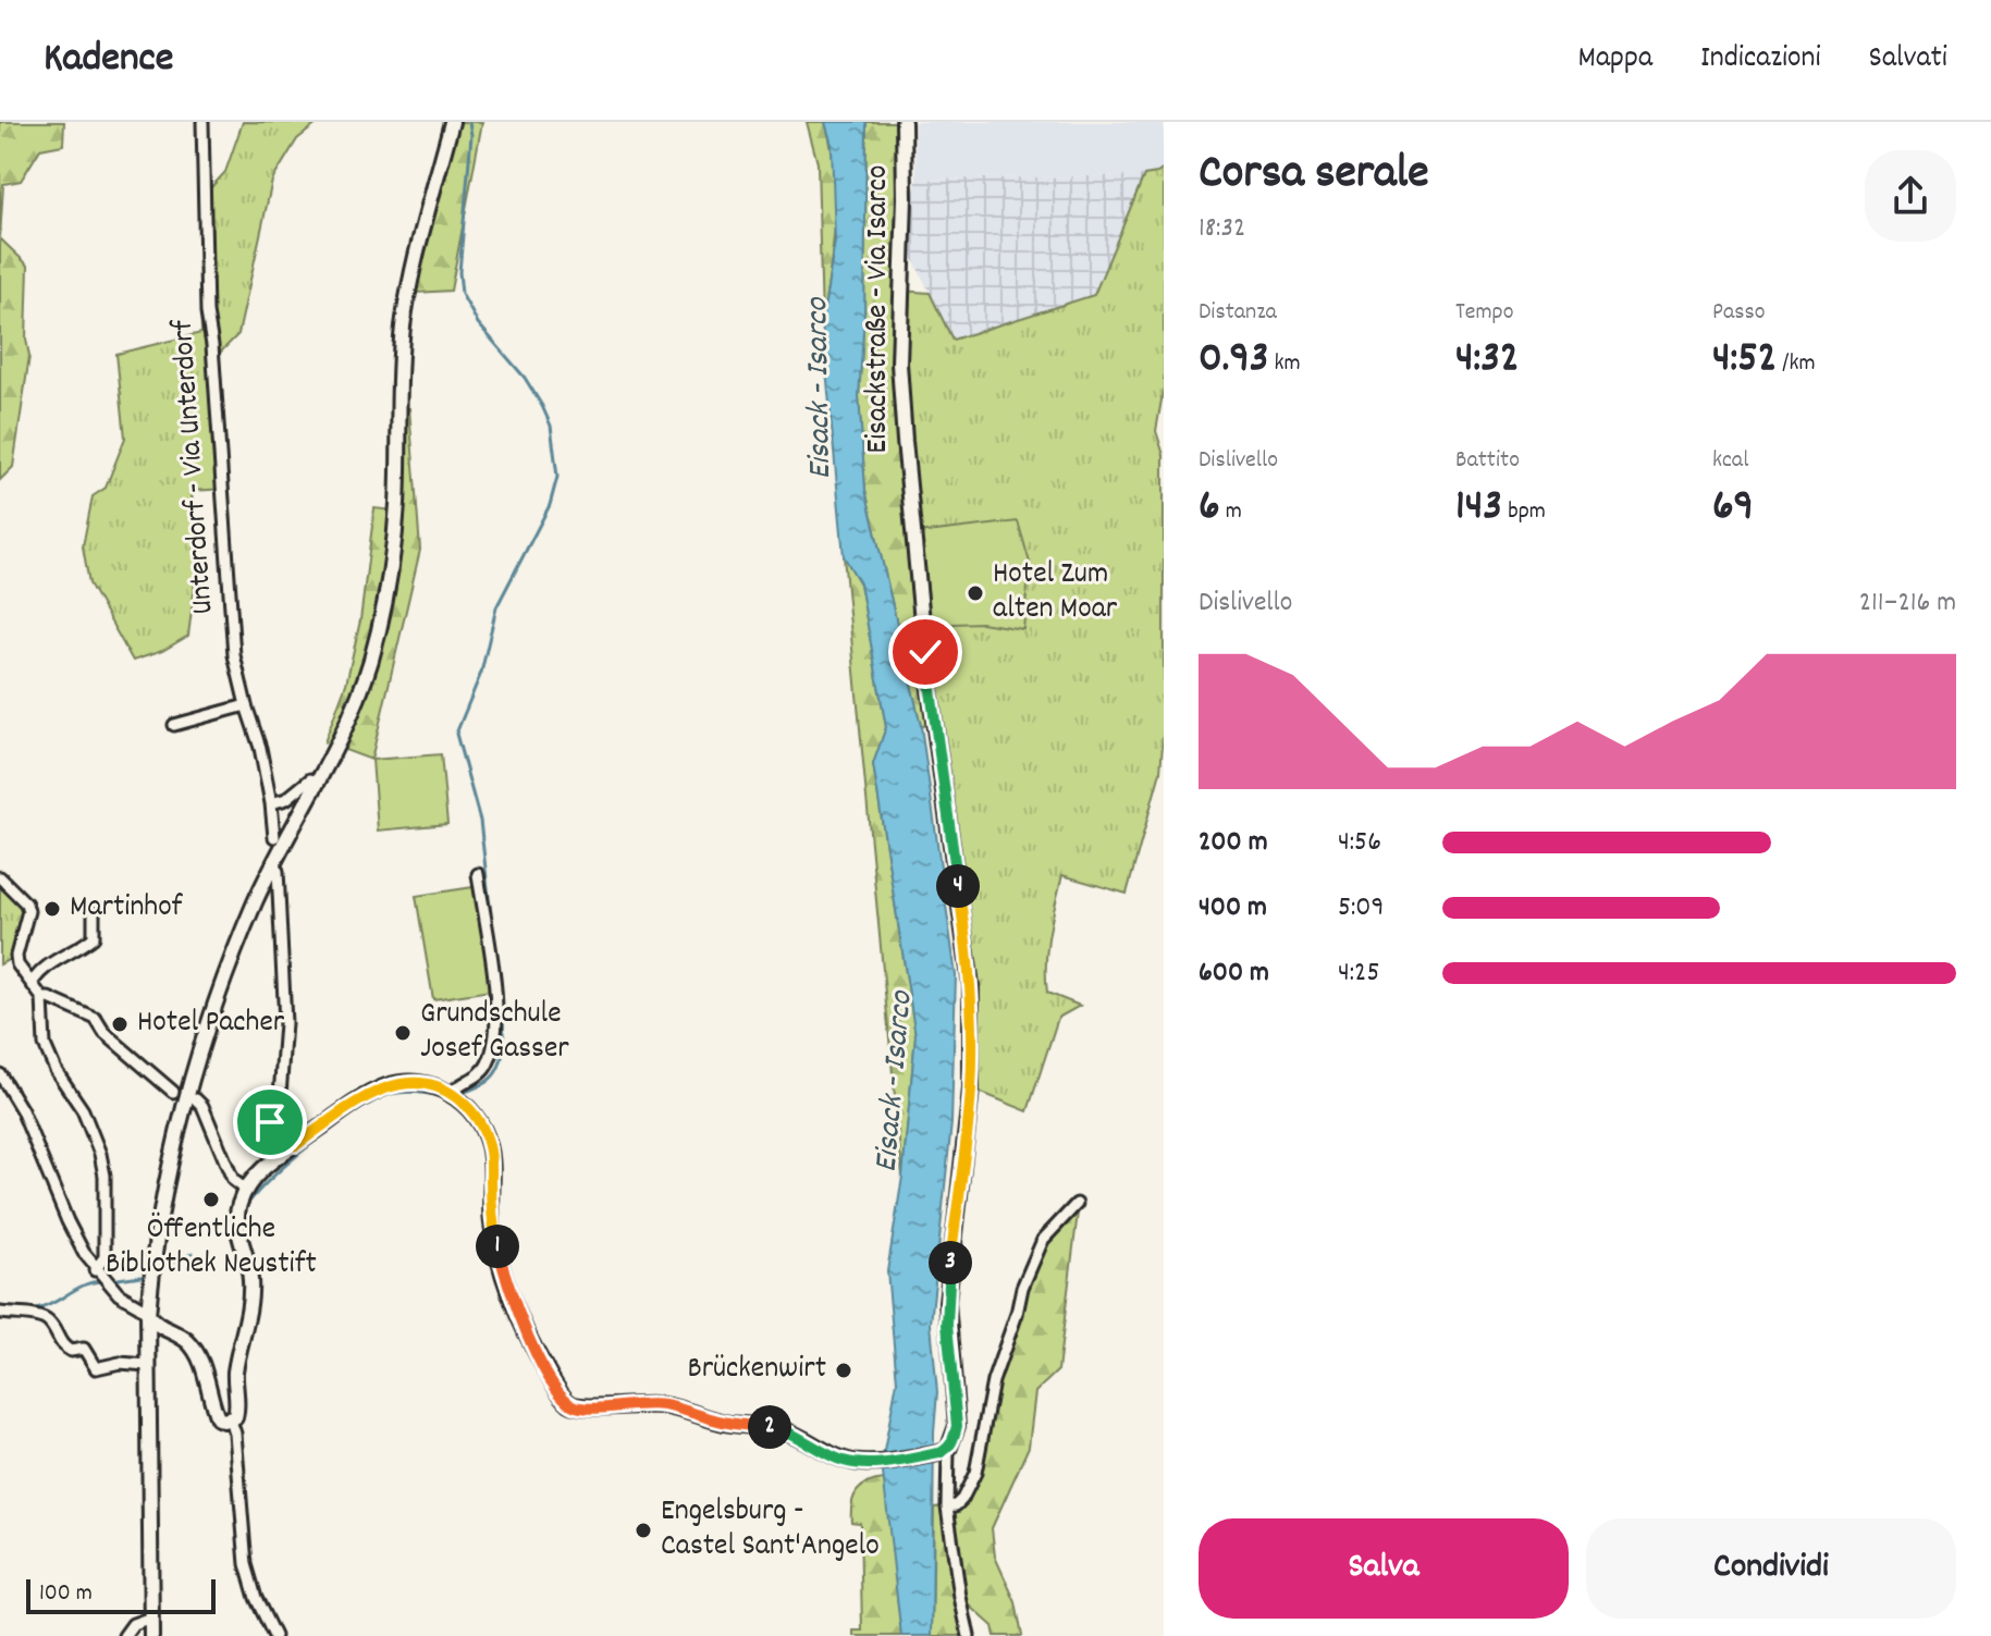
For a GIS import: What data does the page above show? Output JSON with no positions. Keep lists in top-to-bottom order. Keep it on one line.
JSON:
{"streets":{"street":["Eisackstraße - Via Isarco","Unterdorf - Via Unterdorf"]},"water":["Eisack - Isarco"],"places":["Hotel Zum alten Moar","Martinhof","Hotel Pacher","Grundschule Josef Gasser","Öffentliche Bibliothek Neustift","Brückenwirt","Engelsburg - Castel Sant'Angelo"],"scale_bar":"100 m","page":{"header":"Kadence","nav":["Mappa","Indicazioni","Salvati"],"heading":["Corsa serale","18:32"],"stats":[["Distanza","0.93 km"],["Tempo","4:32"],["Passo","4:52 /km"],["Dislivello","6 m"],["Battito","143 bpm"],["kcal","69"]],"chart":["Dislivello","211–216 m"],"list":[{"name":"200 m","note":"4:56"},{"name":"400 m","note":"5:09"},{"name":"600 m","note":"4:25"}],"pins":["4","1","3","2"],"buttons":["Salva","Condividi"],"scale":"100 m"}}
